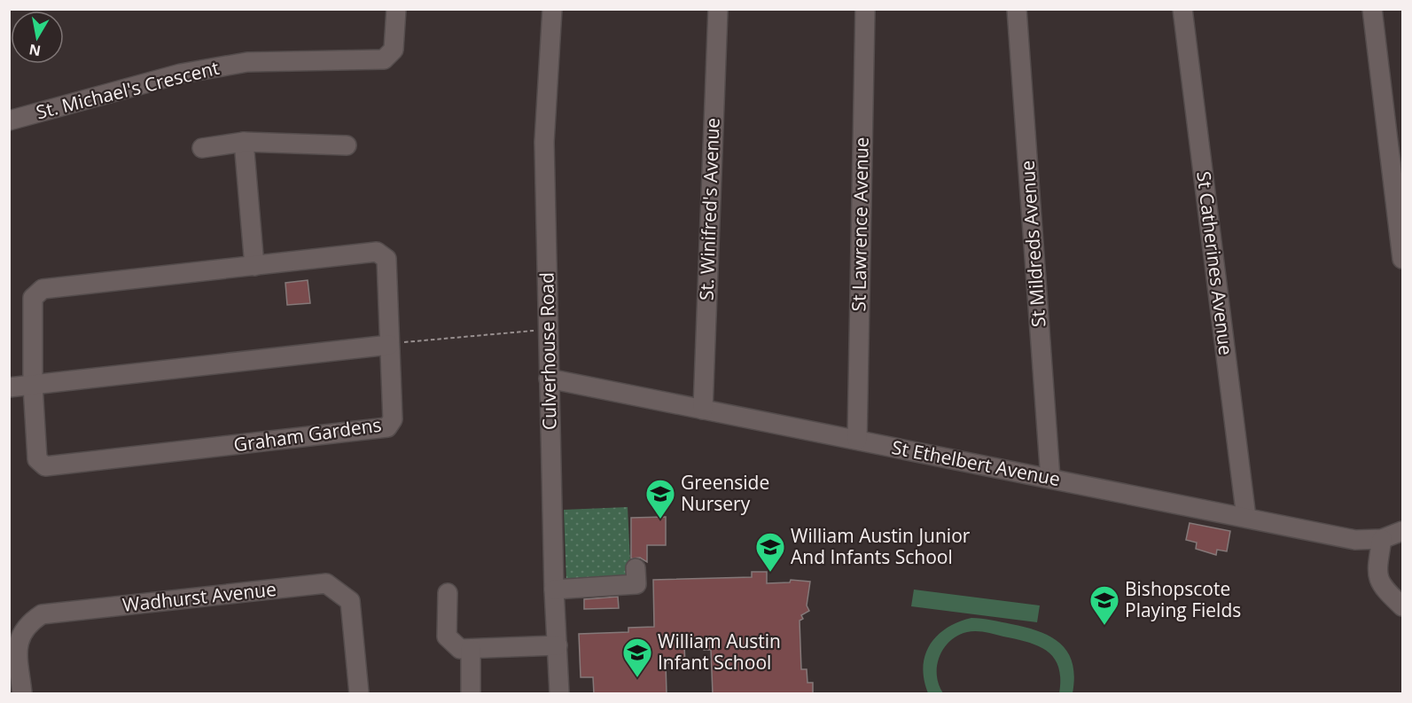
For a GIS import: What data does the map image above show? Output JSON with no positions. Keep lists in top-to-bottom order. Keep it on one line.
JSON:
{"streets":{"street":["St. Michael's Crescent","St. Winifred's Avenue","St Lawrence Avenue","St Mildreds Avenue","St Catherines Avenue","Culverhouse Road","Graham Gardens","St Ethelbert Avenue","Wadhurst Avenue"]},"crossings":[["St. Winifred's Avenue","St Ethelbert Avenue"],["St Lawrence Avenue","St Ethelbert Avenue"],["St Mildreds Avenue","St Ethelbert Avenue"],["St Catherines Avenue","St Ethelbert Avenue"],["Culverhouse Road","St Ethelbert Avenue"]],"places":{"school or university":["Greenside Nursery","William Austin Junior And Infants School","Bishopscote Playing Fields","William Austin Infant School"]},"north":"bottom"}
